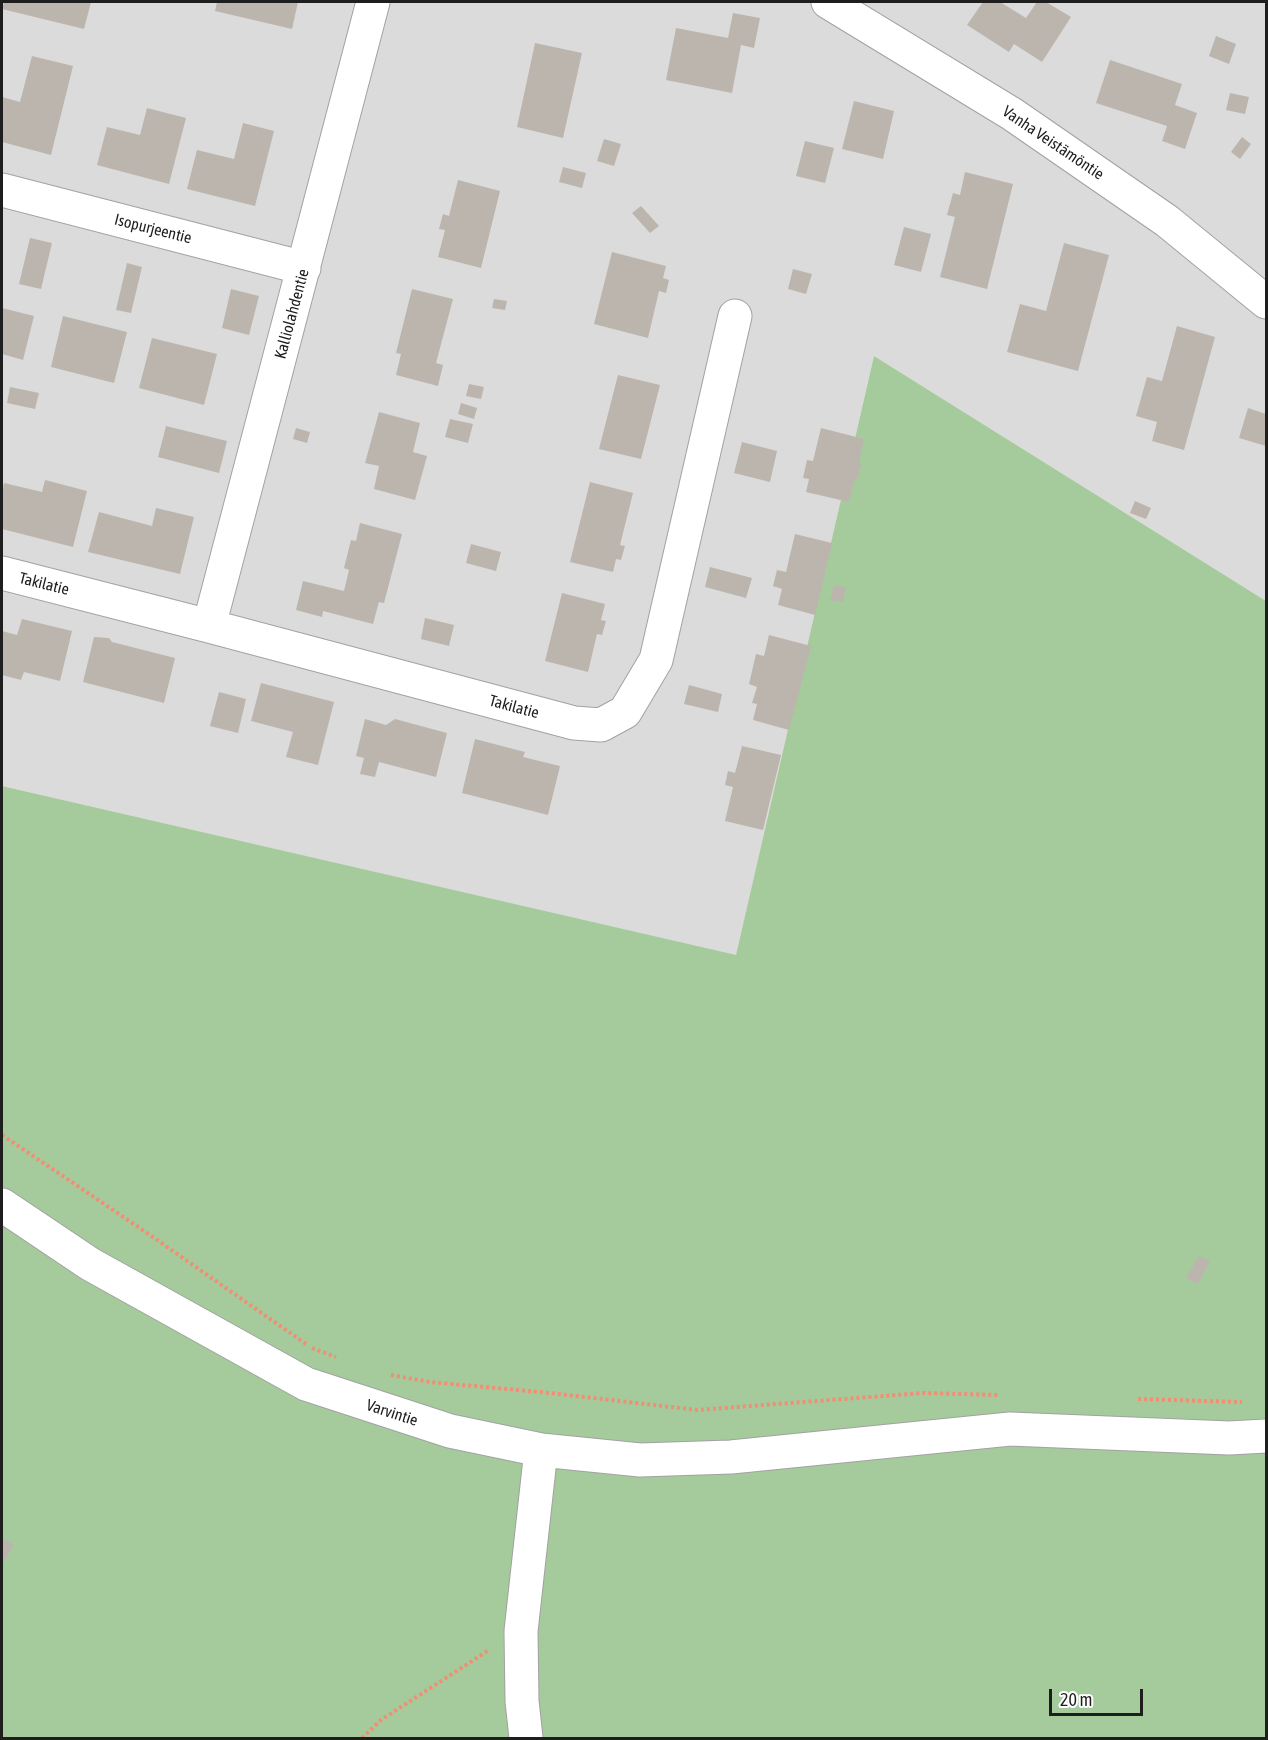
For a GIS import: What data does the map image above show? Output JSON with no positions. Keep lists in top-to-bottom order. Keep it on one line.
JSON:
{"streets":{"street":["Vanha Veistämöntie","Isopurjeentie","Kalliolahdentie","Takilatie","Varvintie"]},"crossings":[["Isopurjeentie","Kalliolahdentie"],["Kalliolahdentie","Takilatie"]],"scale_bar":"20 m"}
